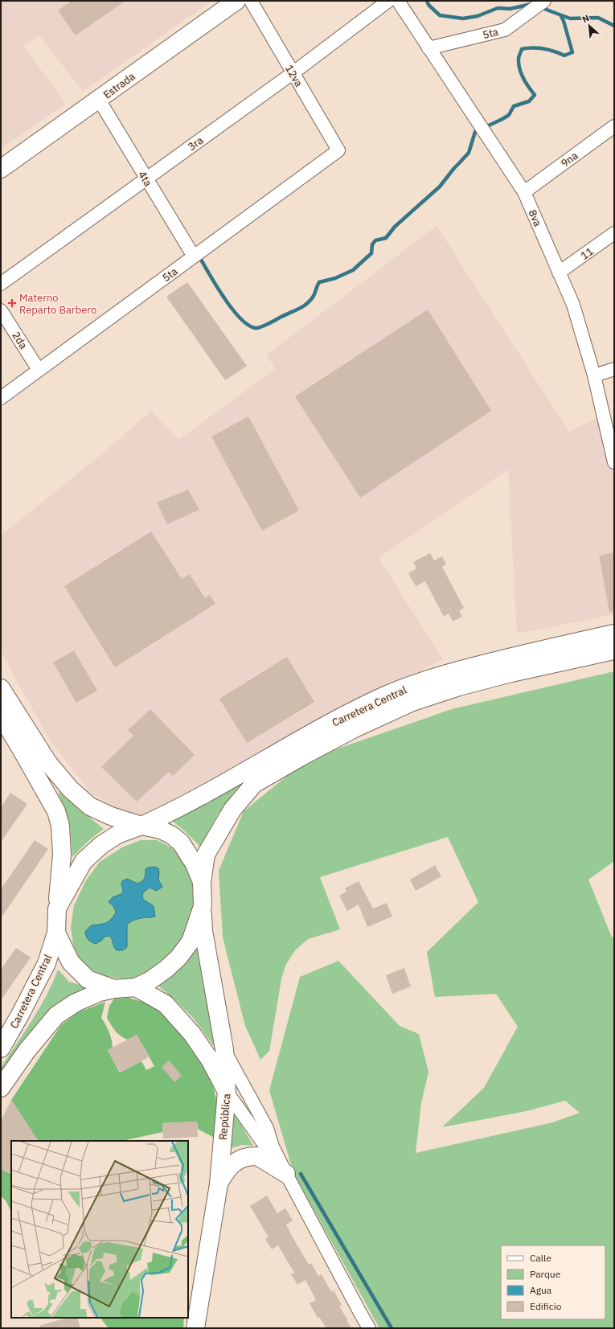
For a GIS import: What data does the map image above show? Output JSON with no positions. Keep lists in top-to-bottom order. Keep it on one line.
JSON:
{"streets":{"main road":["Estrada","Carretera Central","República"],"street":["5ta","12va","3ra","9na","4ta","8va","11","2da"]},"crossings":[["5ta","12va"],["5ta","4ta"],["5ta","8va"],["5ta","2da"],["12va","3ra"],["Estrada","4ta"],["3ra","4ta"],["9na","8va"],["8va","11"],["Carretera Central","República"]],"places":{"health":["Materno Reparto Barbero"]},"legend":["Calle","Parque","Agua","Edificio"],"north":"top left"}
